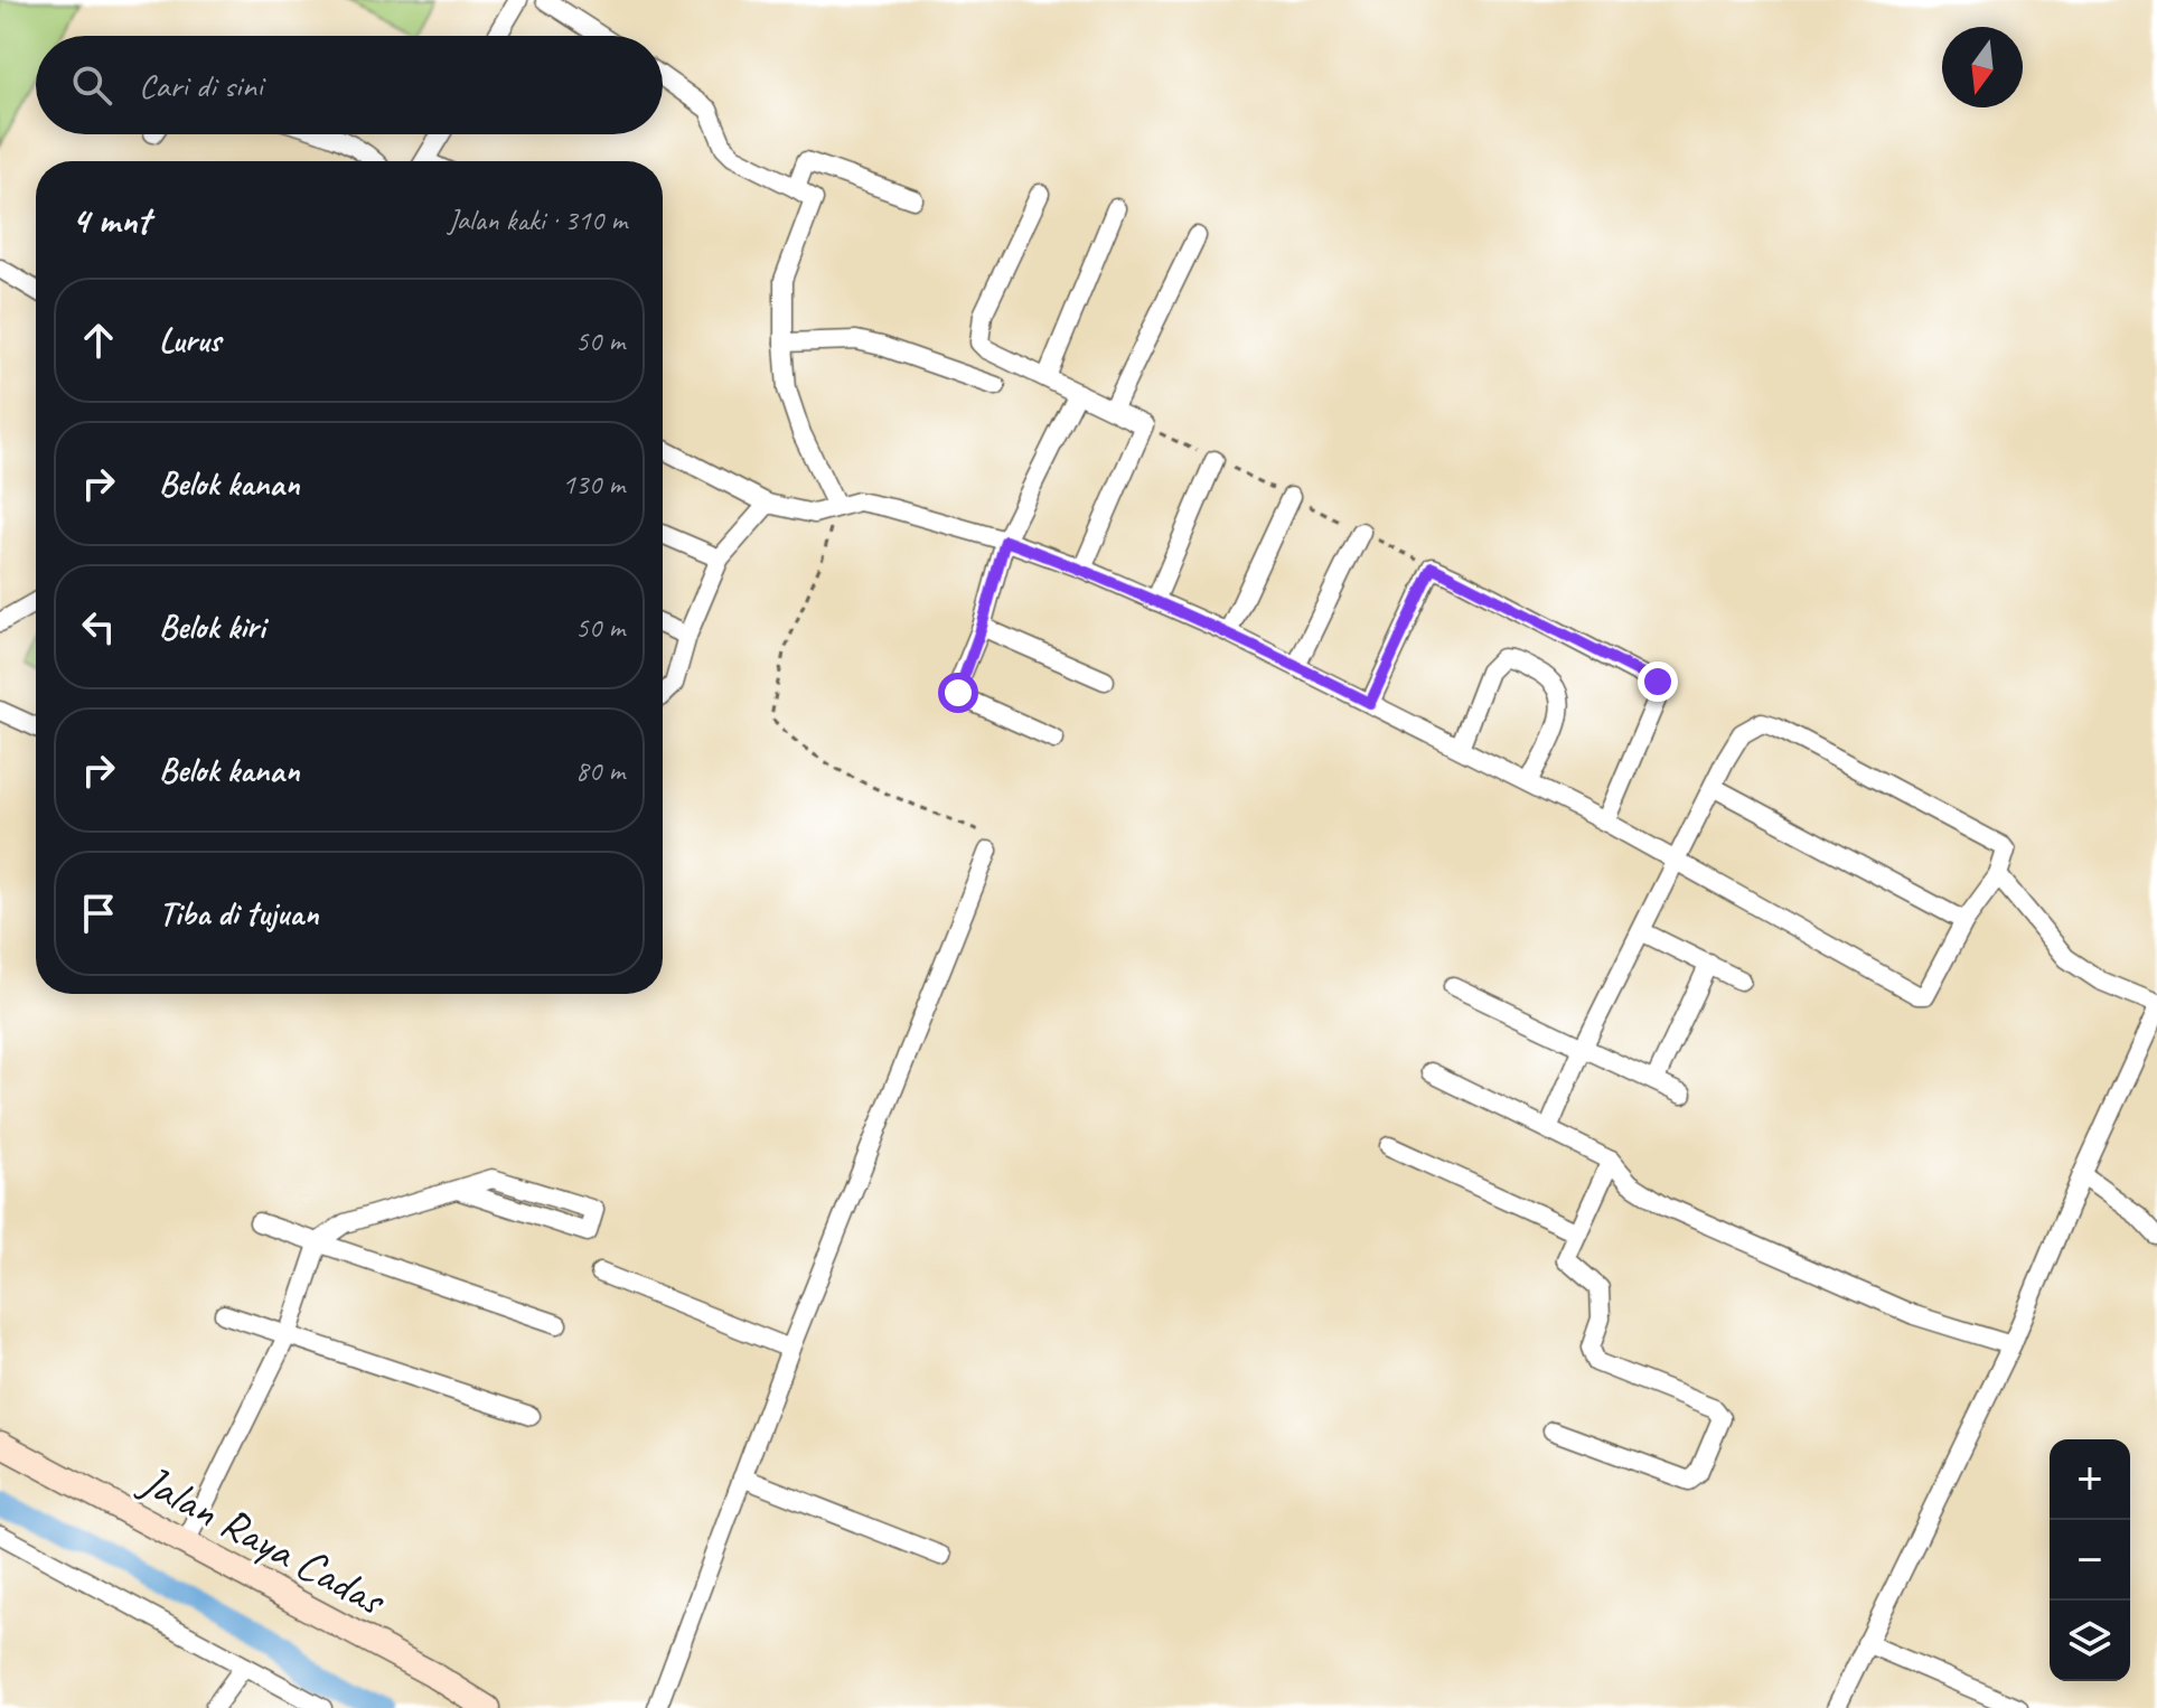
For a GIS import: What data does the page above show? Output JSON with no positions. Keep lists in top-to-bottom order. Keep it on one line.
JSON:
{"streets":{"street":["Jalan Raya Cadas"]},"north":"bottom","page":{"search":"Cari di sini","heading":["4 mnt","Jalan kaki · 310 m"],"list":[["Lurus","50 m"],["Belok kanan","130 m"],["Belok kiri","50 m"],["Belok kanan","80 m"],"Tiba di tujuan"],"map_buttons":["+","−"]}}
